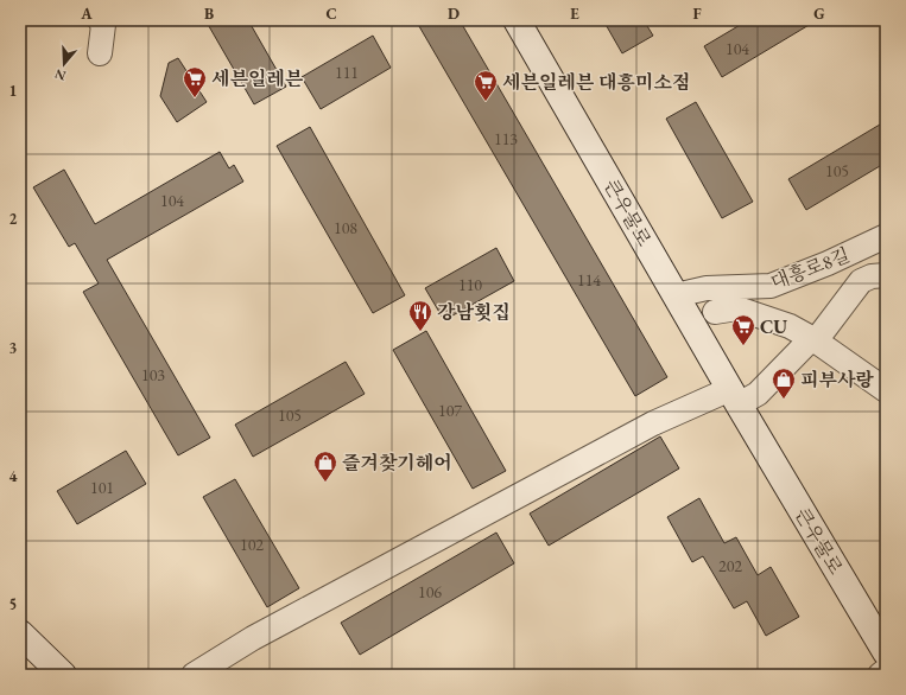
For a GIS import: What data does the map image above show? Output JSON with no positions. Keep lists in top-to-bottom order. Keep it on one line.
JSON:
{"streets":{"street":["큰우물로","대흥로8길"]},"crossings":[["큰우물로","대흥로8길"]],"places":{"supermarket":["세븐일레븐","세븐일레븐 대흥미소점","CU"],"restaurant":["강남횟집"],"shop":["피부사랑","즐겨찾기헤어"]},"house_numbers":["104","111","113","105","104","108","114","110","103","107","105","101","102","202","106"],"north":"bottom","grid":{"columns":["A","B","C","D","E","F","G"],"rows":["1","2","3","4","5"]}}
